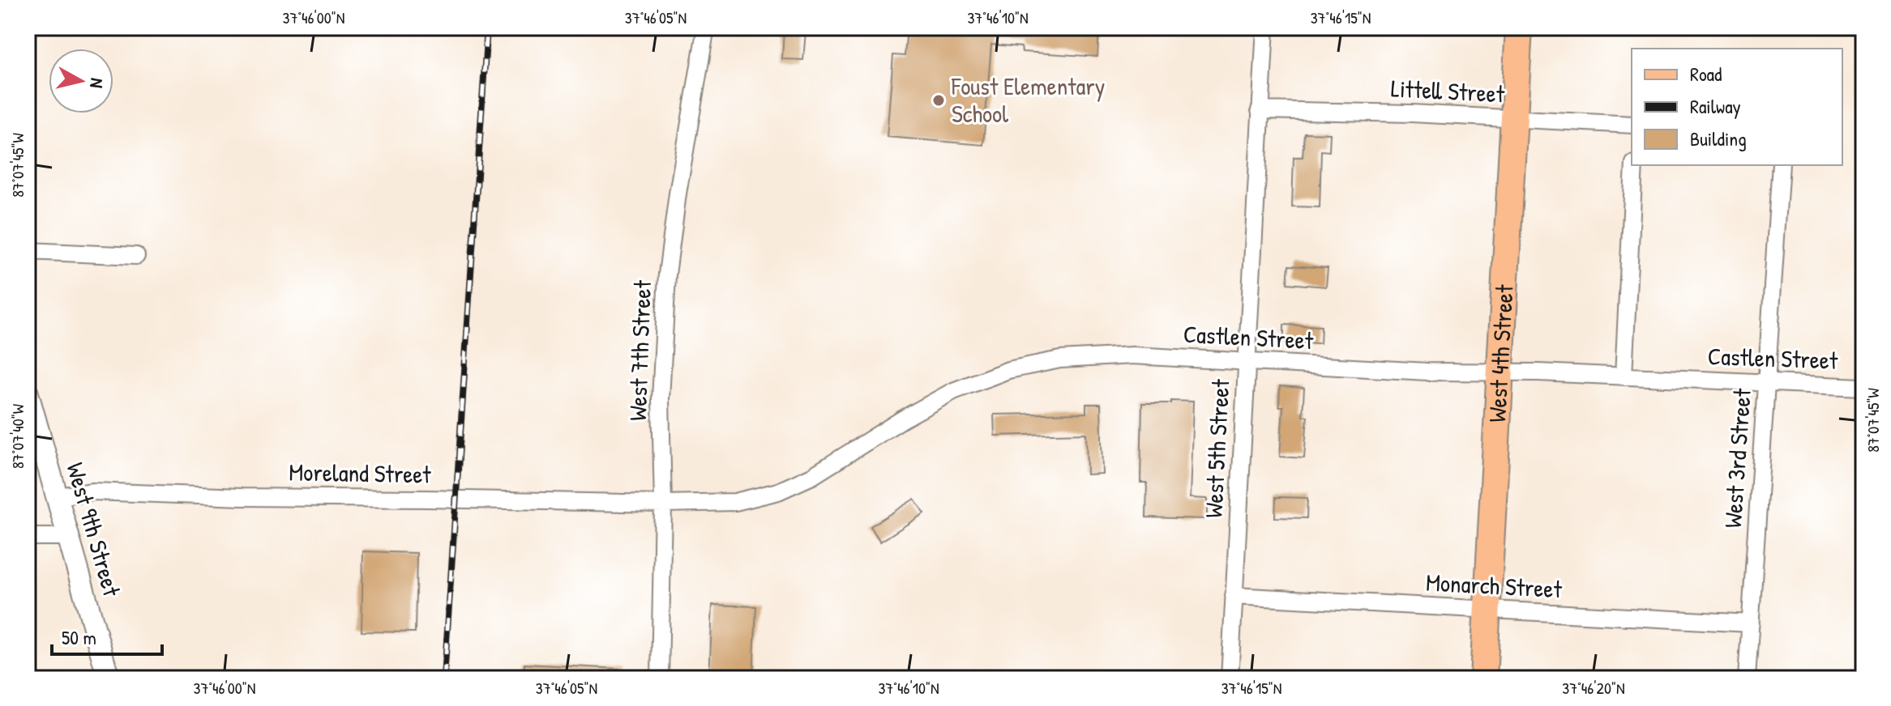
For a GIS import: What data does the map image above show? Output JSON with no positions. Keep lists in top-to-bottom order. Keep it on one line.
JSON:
{"streets":{"main road":["West 4th Street"],"street":["Littell Street","Castlen Street","West 7th Street","West 5th Street","West 3rd Street","Moreland Street","West 9th Street","Monarch Street"]},"crossings":[["Littell Street","West 4th Street"],["Littell Street","West 5th Street"],["Castlen Street","West 7th Street"],["Castlen Street","West 4th Street"],["Castlen Street","West 5th Street"],["Castlen Street","West 3rd Street"],["Castlen Street","Moreland Street"],["West 7th Street","Moreland Street"],["West 4th Street","Monarch Street"],["West 5th Street","Monarch Street"],["West 3rd Street","Monarch Street"],["Moreland Street","West 9th Street"]],"places":["Foust Elementary School"],"legend":["Road","Railway","Building"],"scale_bar":"50 m","north":"right","coordinates":["37°46'00\"N","37°46'05\"N","37°46'10\"N","37°46'15\"N","87°07'45\"W","87°07'40\"W","37°46'20\"N"]}
